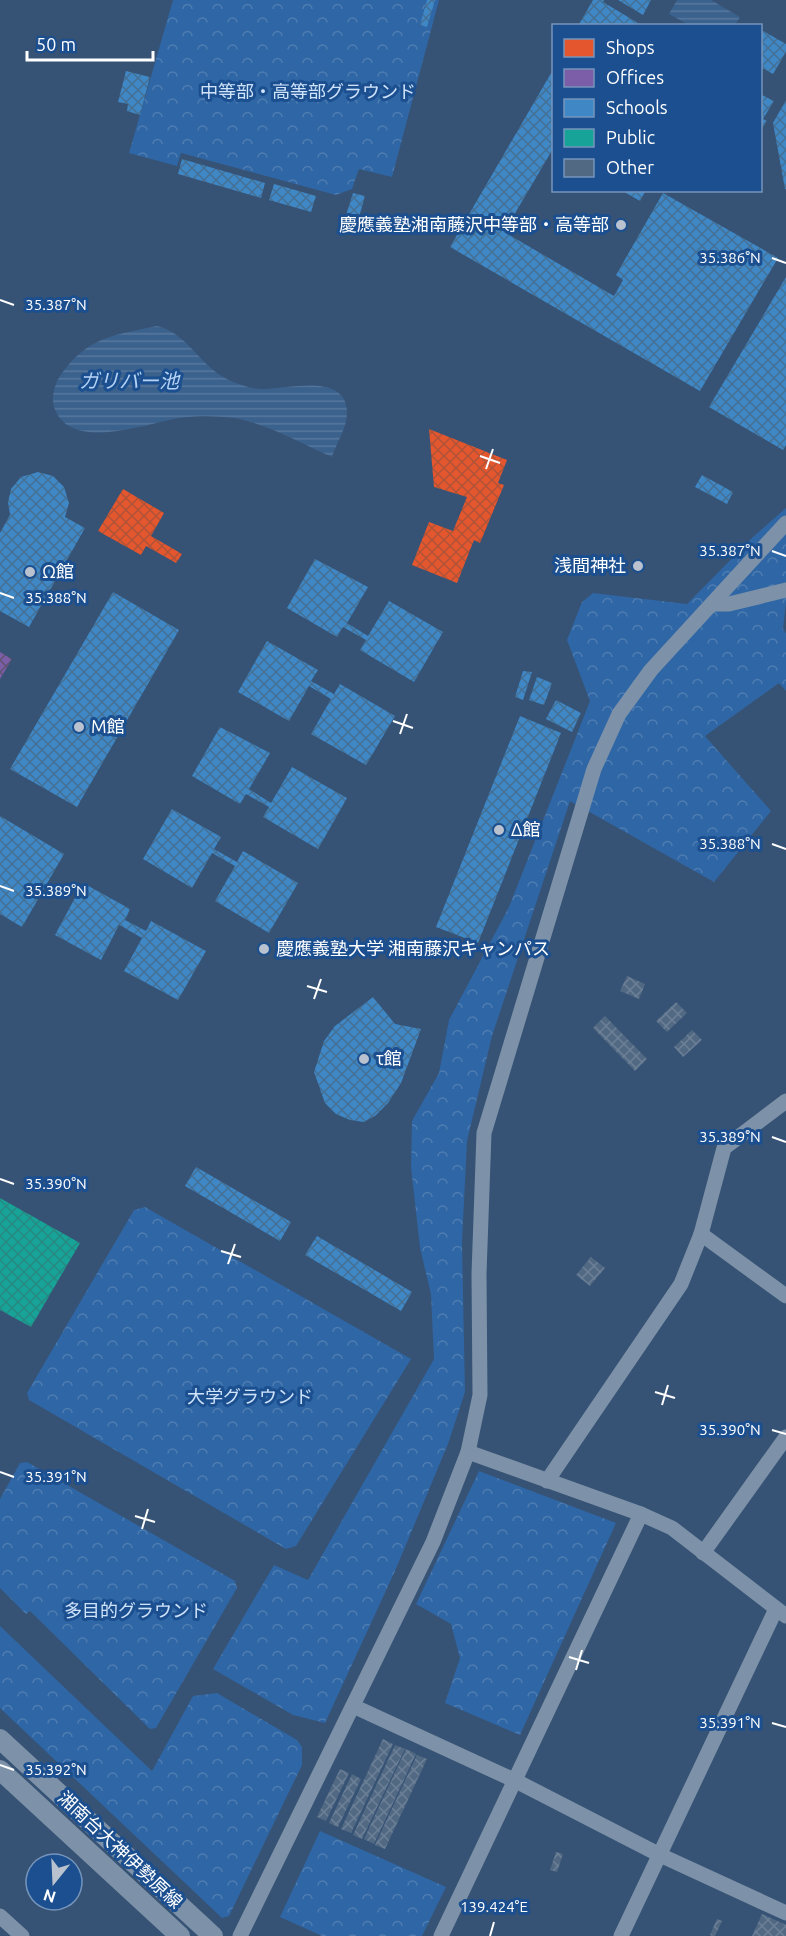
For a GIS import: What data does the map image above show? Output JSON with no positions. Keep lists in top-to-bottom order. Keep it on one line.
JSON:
{"streets":{"street":["湘南台大神伊勢原線"]},"water":["ガリバー池"],"parks":["中等部・高等部グラウンド","大学グラウンド","多目的グラウンド"],"places":["慶應義塾湘南藤沢中等部・高等部","浅間神社","Ω館","Μ館","Δ館","慶應義塾大学 湘南藤沢キャンパス","τ館"],"legend":["Shops","Offices","Schools","Public","Other"],"scale_bar":"50 m","north":"bottom","coordinates":["35.386°N","35.387°N","35.388°N","35.389°N","35.390°N","35.391°N","35.392°N","139.424°E"]}
